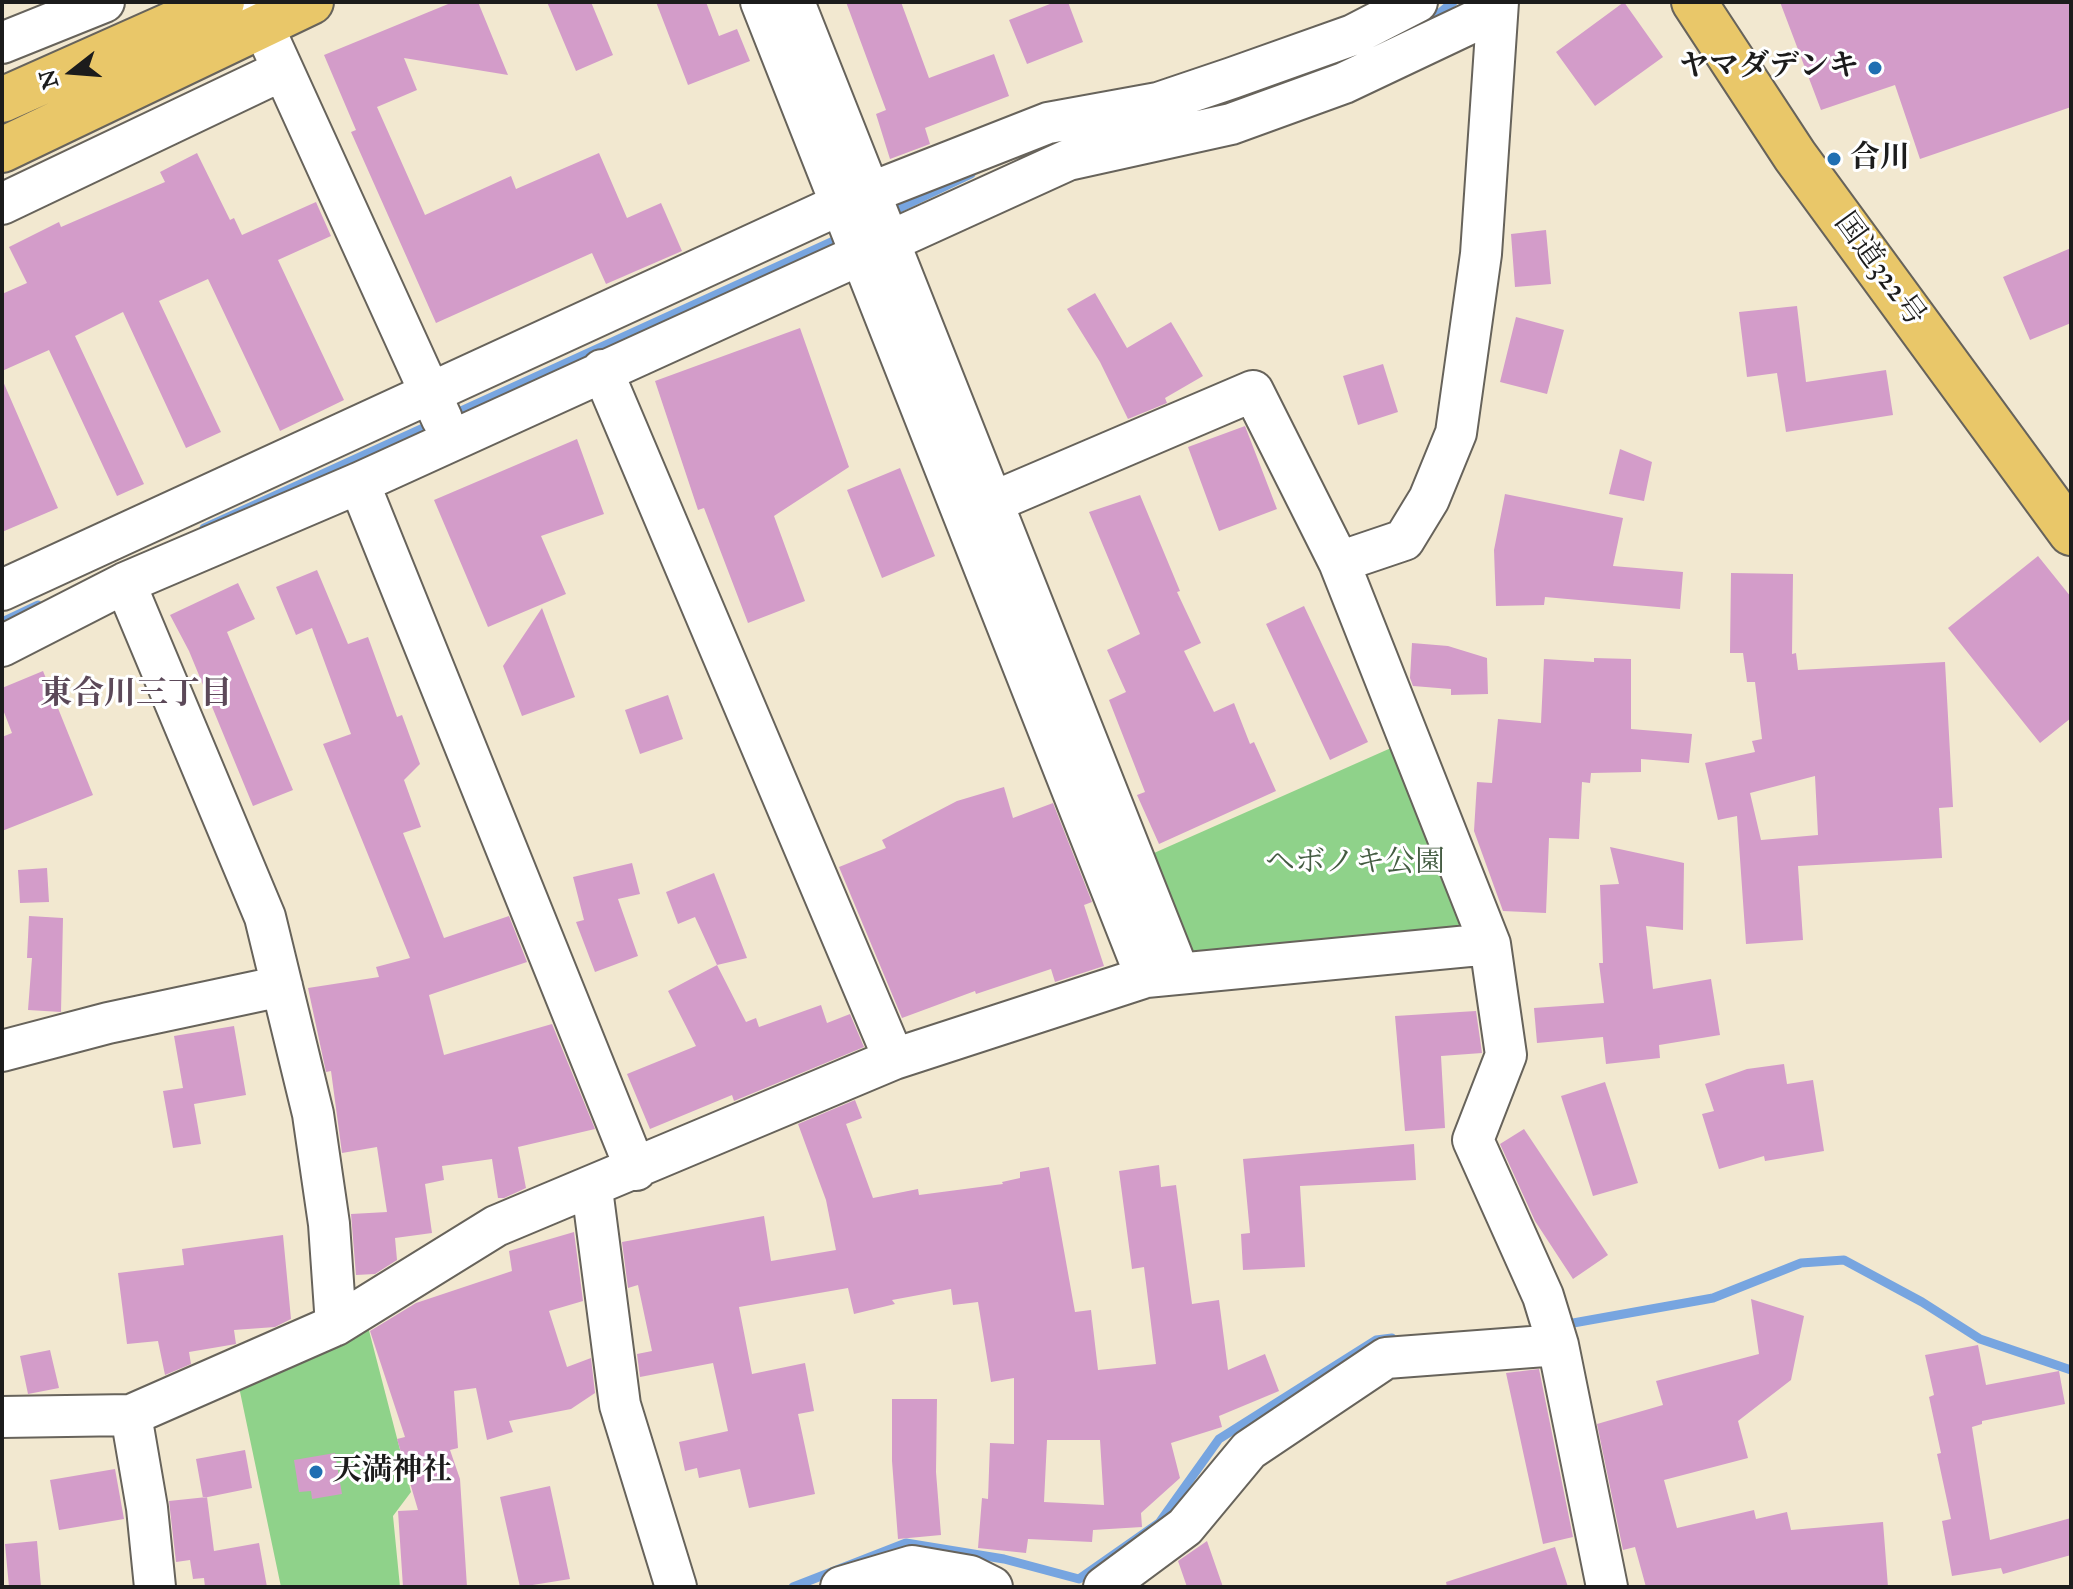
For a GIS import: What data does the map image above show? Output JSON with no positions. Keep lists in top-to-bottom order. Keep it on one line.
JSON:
{"streets":{"highway":["国道322号"]},"districts":["東合川三丁目"],"parks":["ヘボノキ公園"],"places":["ヤマダデンキ","合川","天満神社"],"north":"left"}
